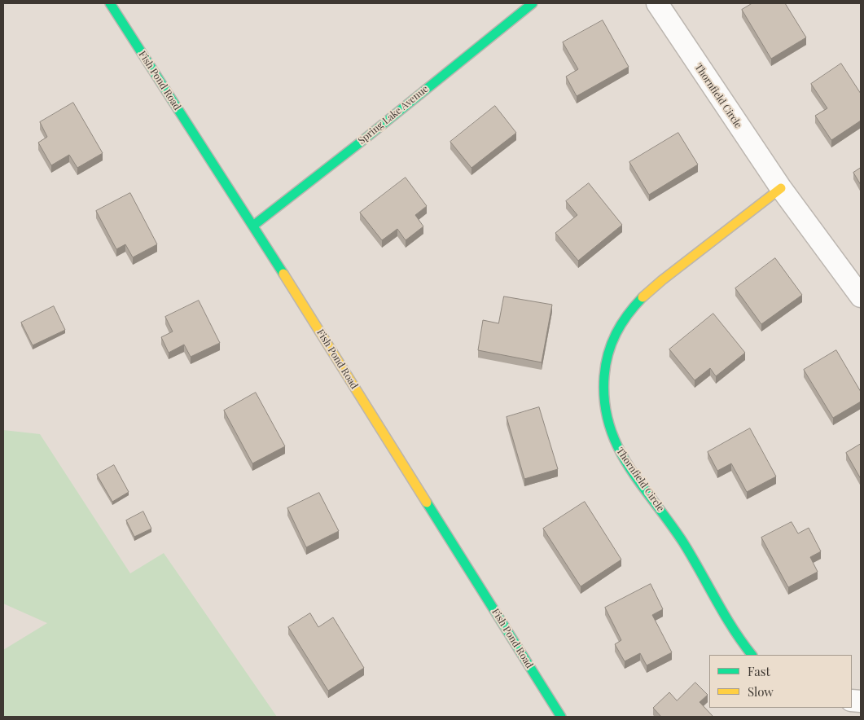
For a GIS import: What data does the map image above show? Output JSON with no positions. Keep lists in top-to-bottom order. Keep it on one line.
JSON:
{"streets":{"street":["Fish Pond Road","Thornfield Circle","Spring Lake Avenue"]},"crossings":[["Fish Pond Road","Spring Lake Avenue"]],"legend":["Fast","Slow"]}
